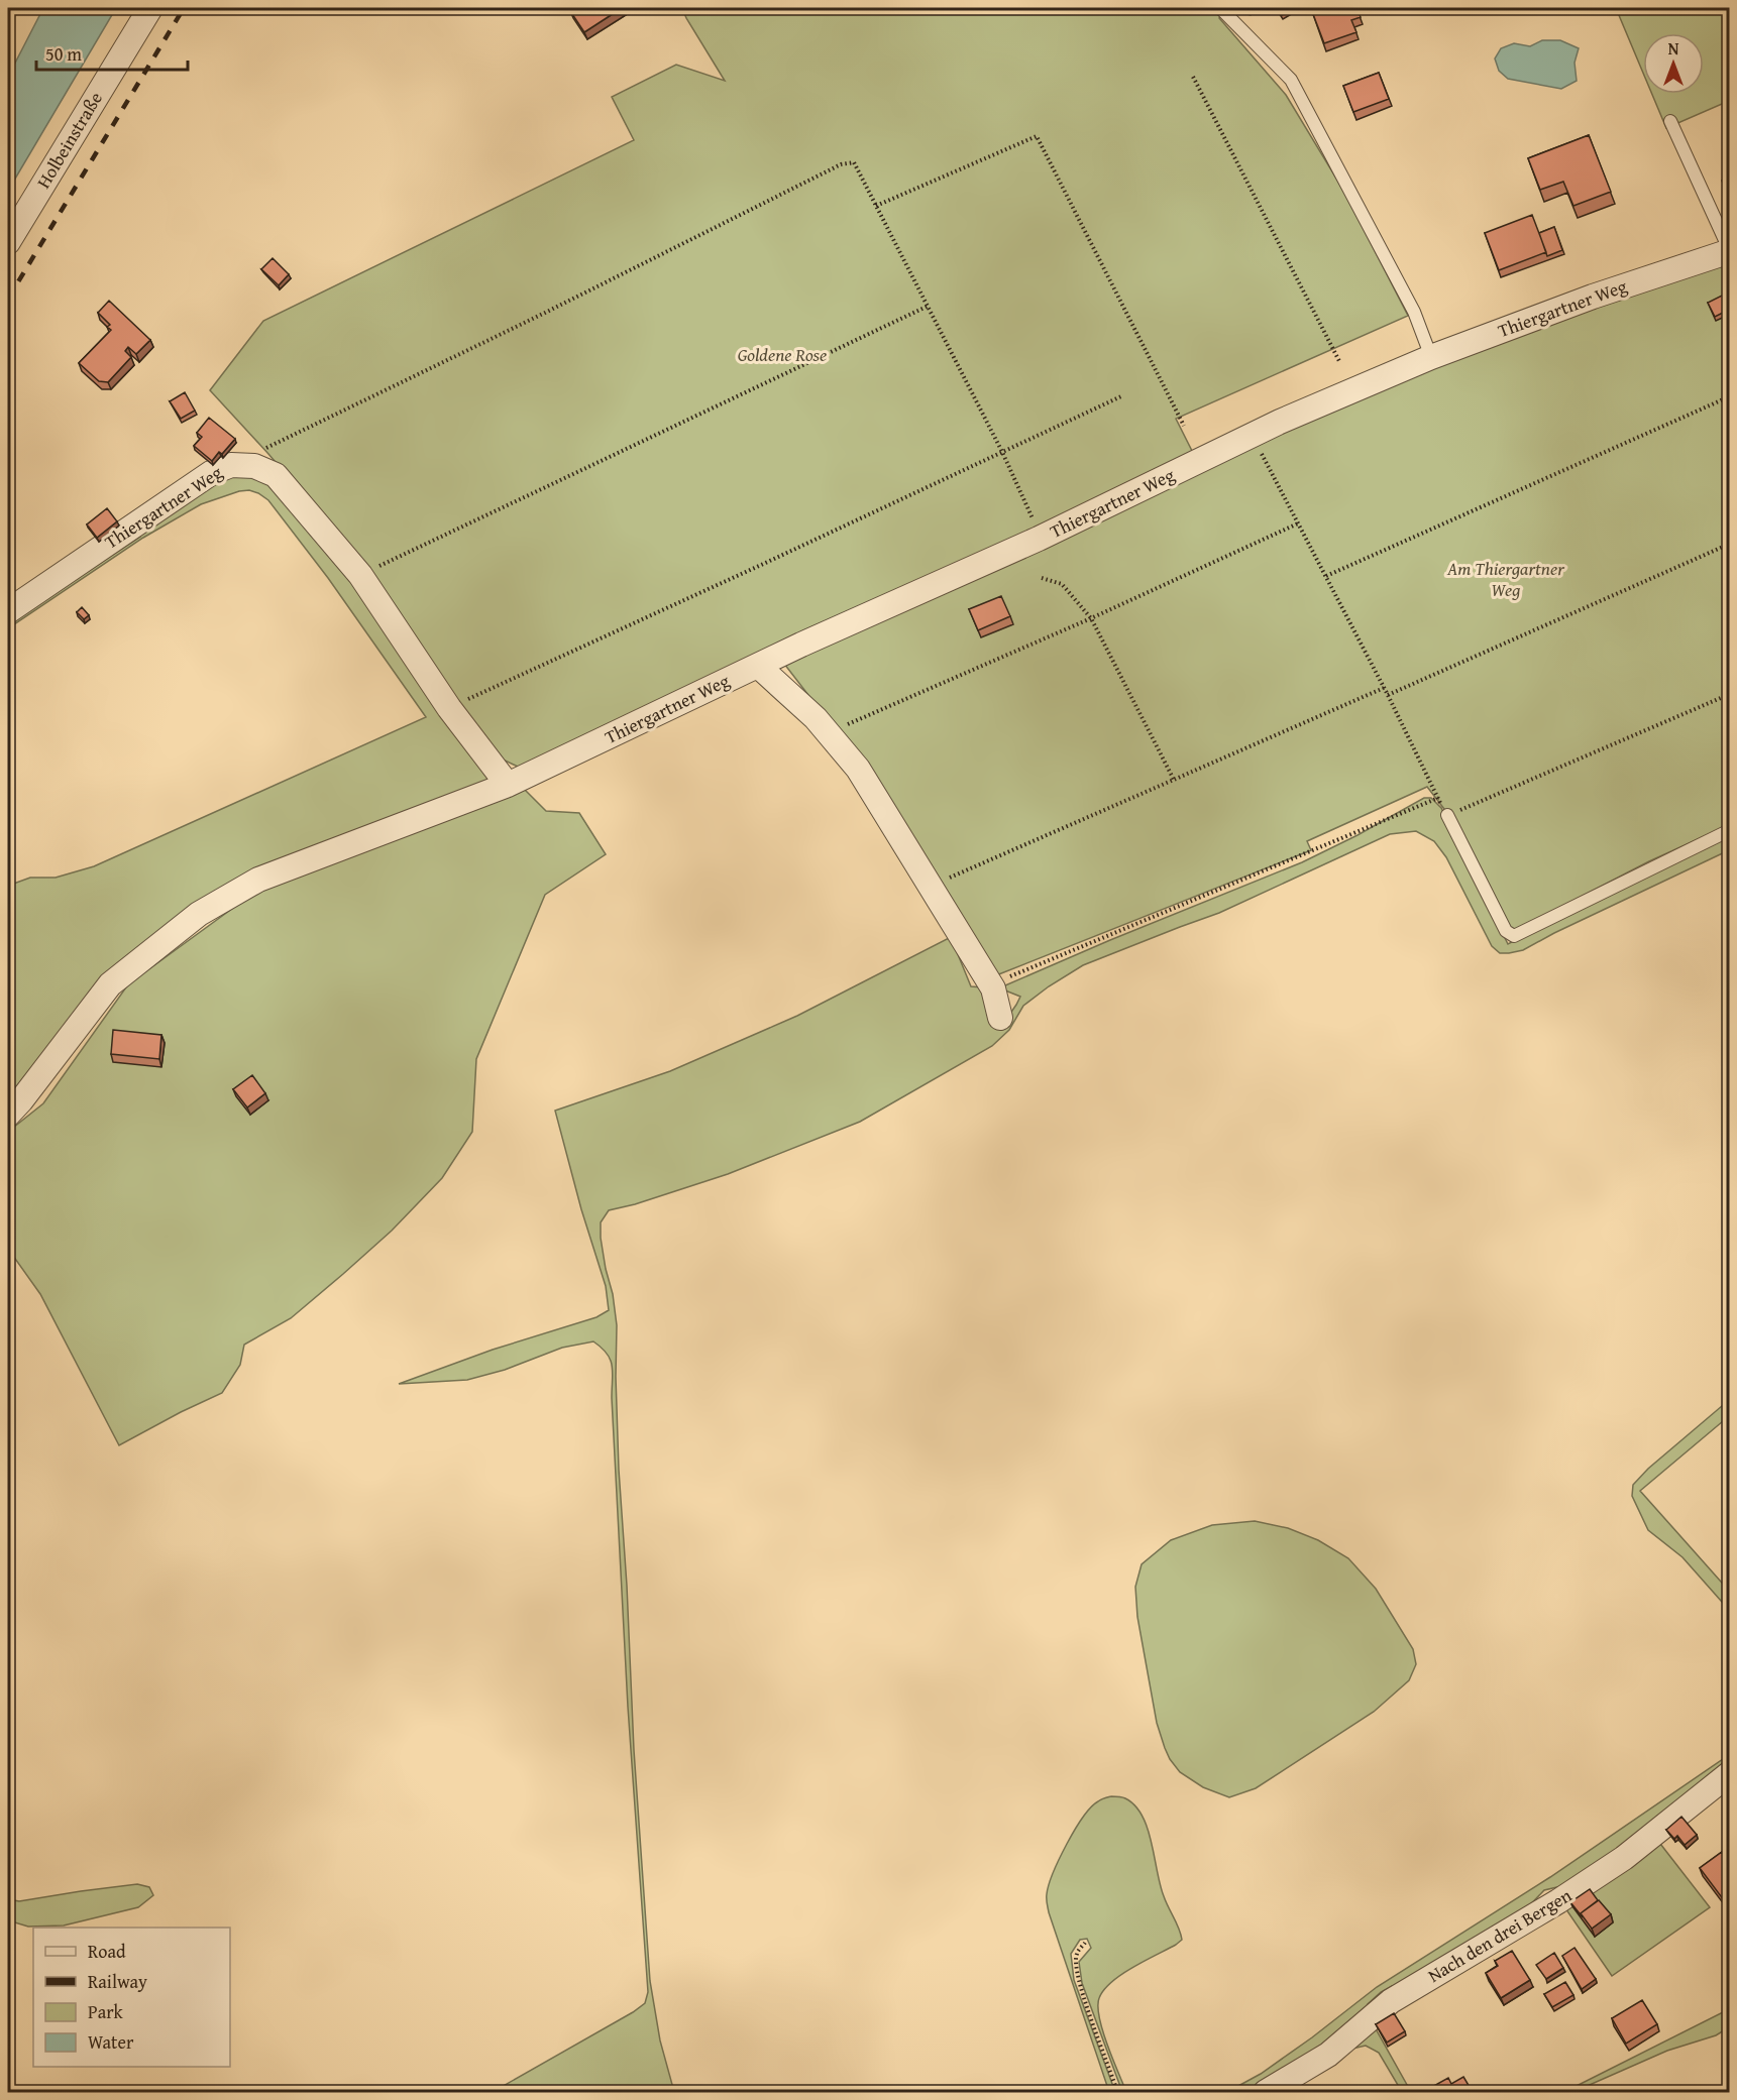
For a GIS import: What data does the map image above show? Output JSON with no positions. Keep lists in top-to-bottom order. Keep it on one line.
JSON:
{"streets":{"street":["Holbeinstraße","Thiergartner Weg","Nach den drei Bergen"]},"parks":["Goldene Rose","Am Thiergartner Weg"],"legend":["Road","Railway","Park","Water"],"scale_bar":"50 m","north":"top"}
